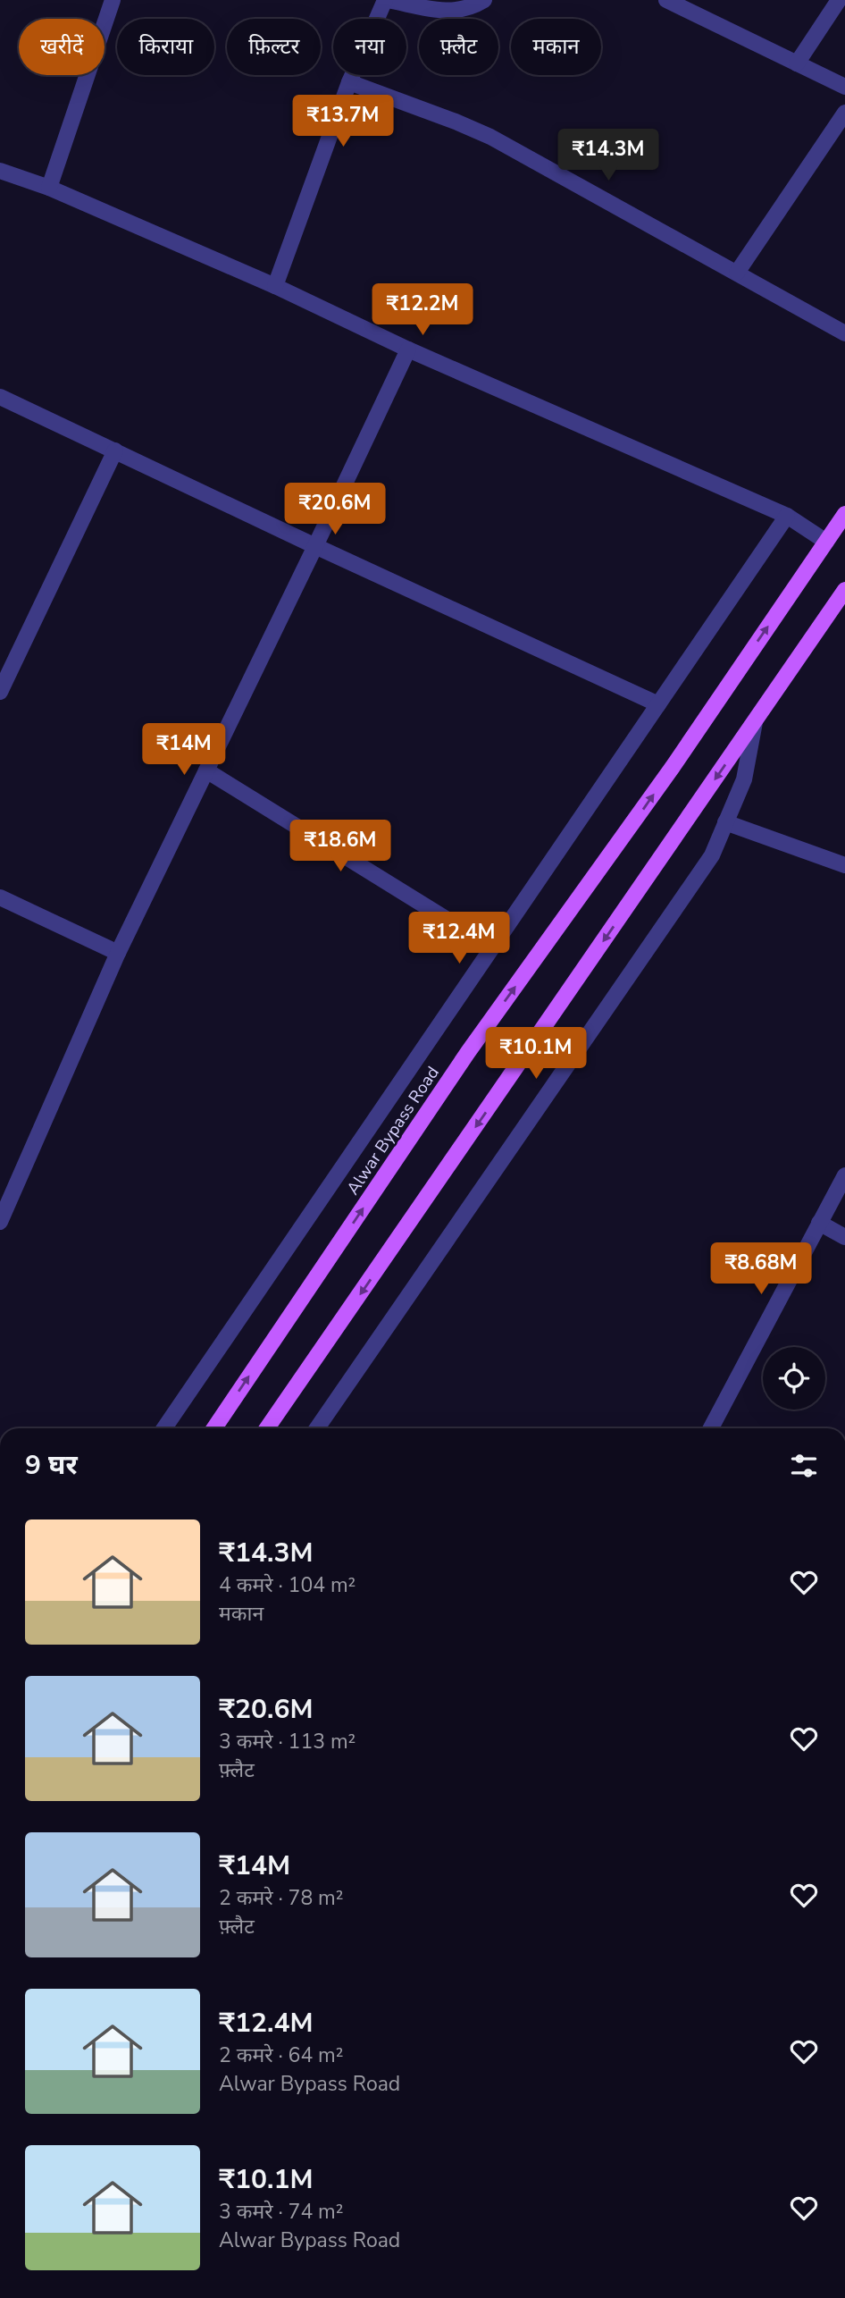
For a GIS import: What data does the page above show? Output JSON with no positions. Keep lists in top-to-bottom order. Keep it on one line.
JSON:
{"streets":{"main road":["Alwar Bypass Road"]},"page":{"chip":["खरीदें","किराया","फ़िल्टर","नया","फ़्लैट","मकान"],"price":["₹13.7M","₹14.3M","₹12.2M","₹20.6M","₹14M","₹18.6M","₹12.4M","₹10.1M","₹8.68M"],"heading":"9 घर","list":[{"name":"₹14.3M","note":"4 कमरे · 104 m² · मकान"},{"name":"₹20.6M","note":"3 कमरे · 113 m² · फ़्लैट"},{"name":"₹14M","note":"2 कमरे · 78 m² · फ़्लैट"},{"name":"₹12.4M","note":"2 कमरे · 64 m² · Alwar Bypass Road"},{"name":"₹10.1M","note":"3 कमरे · 74 m² · Alwar Bypass Road"}]}}
